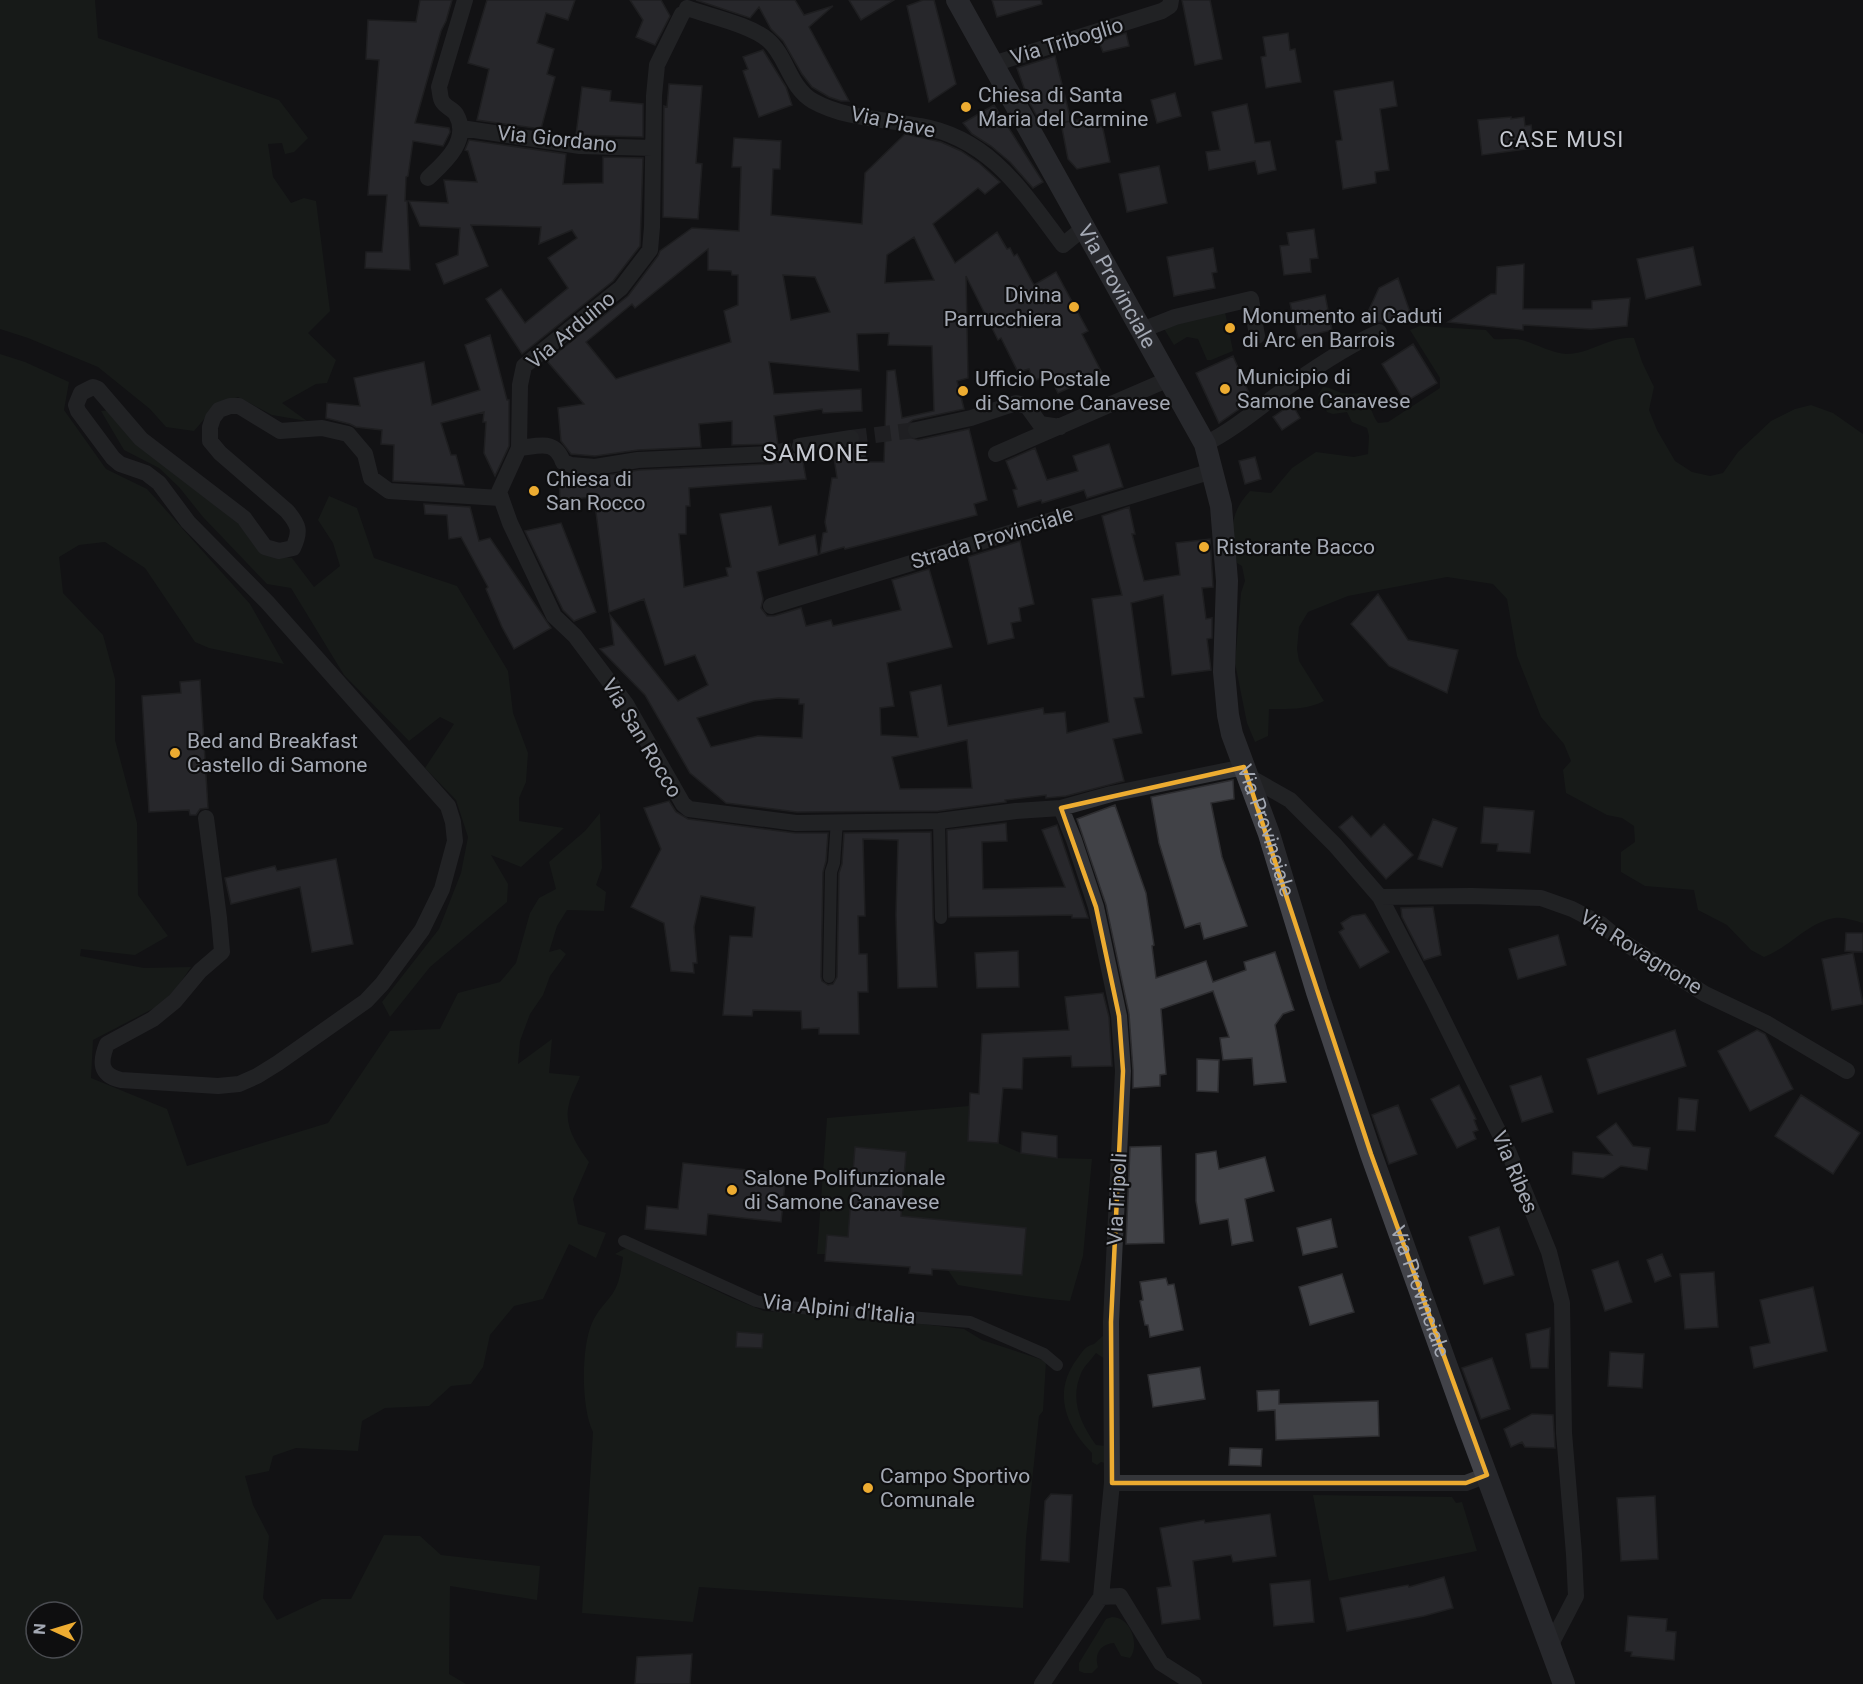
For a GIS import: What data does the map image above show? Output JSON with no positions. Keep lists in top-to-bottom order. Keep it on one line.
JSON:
{"streets":{"main road":["Via Provinciale"],"street":["Via Triboglio","Via Piave","Via Giordano","Via Arduino","Strada Provinciale","Via San Rocco","Via Rovagnone","Via Ribes","Via Tripoli","Via Alpini d'Italia"]},"crossings":[["Via Triboglio","Via Provinciale"],["Via Piave","Via Provinciale"],["Via Piave","Via Arduino"],["Via Giordano","Via Arduino"],["Via Provinciale","Strada Provinciale"],["Via Provinciale","Via Ribes"],["Via Arduino","Via San Rocco"],["Via Rovagnone","Via Ribes"]],"districts":["CASE MUSI","SAMONE"],"places":["Chiesa di Santa Maria del Carmine","Divina Parrucchiera","Monumento ai Caduti di Arc en Barrois","Municipio di Samone Canavese","Ufficio Postale di Samone Canavese","Chiesa di San Rocco","Ristorante Bacco","Bed and Breakfast Castello di Samone","Salone Polifunzionale di Samone Canavese","Campo Sportivo Comunale"],"north":"left"}
